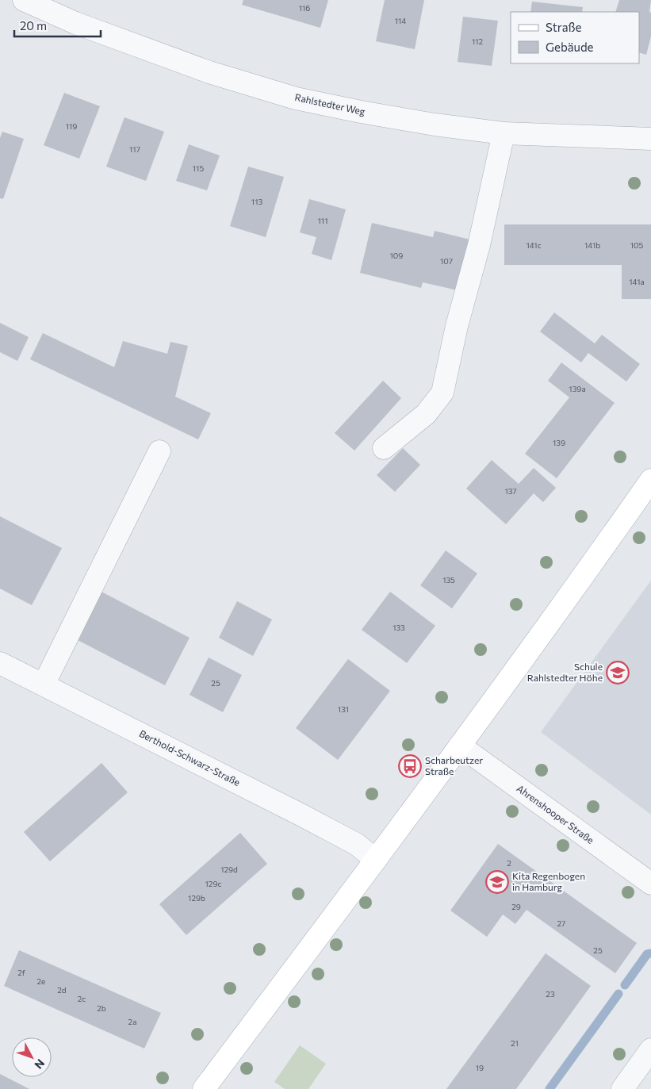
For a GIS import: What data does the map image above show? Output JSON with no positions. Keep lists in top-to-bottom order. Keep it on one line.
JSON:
{"streets":{"street":["Rahlstedter Weg","Berthold-Schwarz-Straße","Ahrenshooper Straße"]},"places":{"school or university":["Schule Rahlstedter Höhe","Kita Regenbogen in Hamburg"],"bus stop":["Scharbeutzer Straße"]},"house_numbers":["116","114","112","119","117","115","113","111","141c","141b","105","109","107","141a","139a","139","137","135","133","25","131","2","129d","129c","129b","29","27","25","2f","2e","2d","23","2c","2b","2a","21","19"],"legend":["Straße","Gebäude"],"scale_bar":"20 m","north":"bottom right"}
